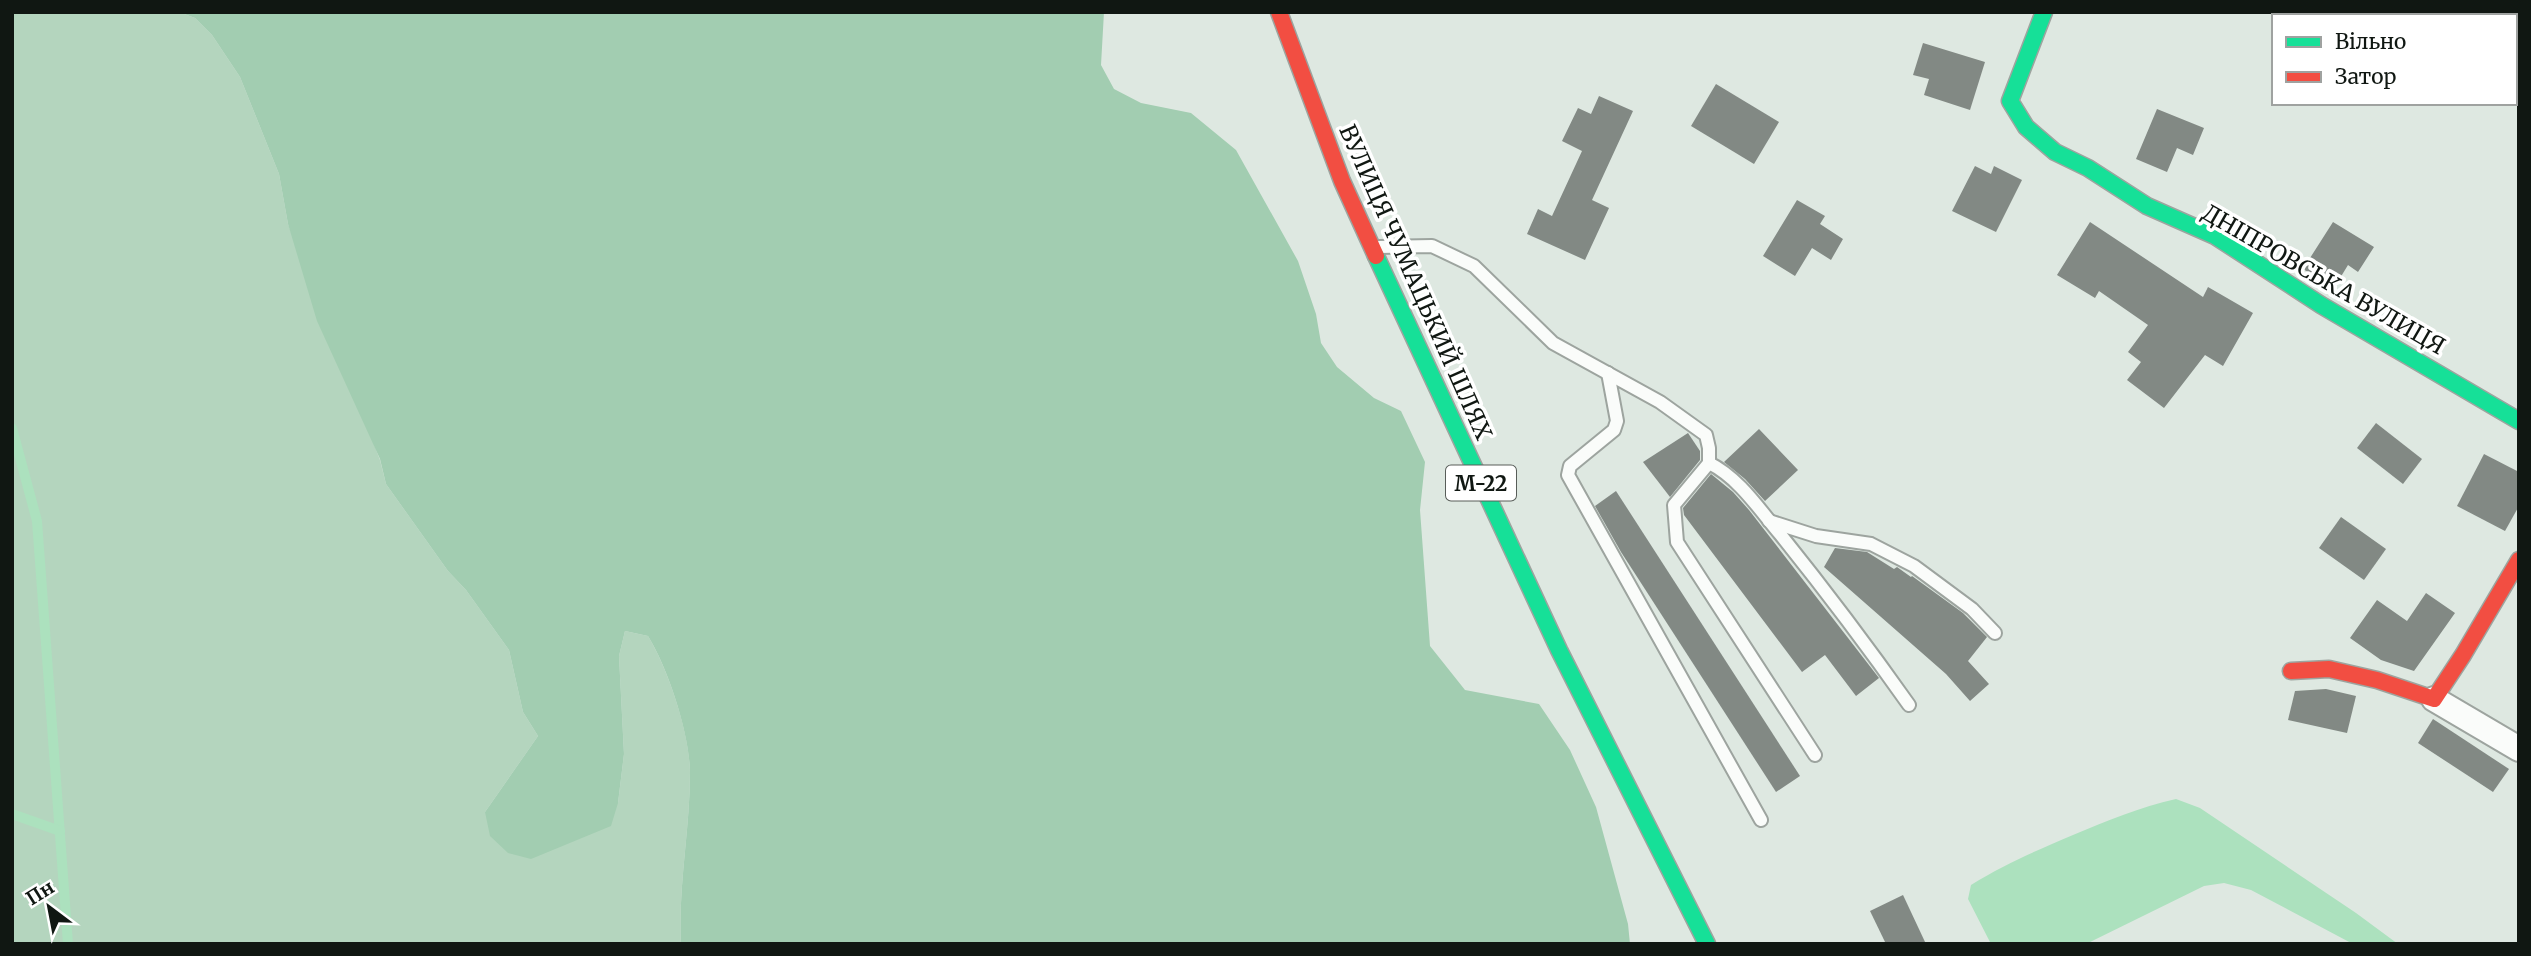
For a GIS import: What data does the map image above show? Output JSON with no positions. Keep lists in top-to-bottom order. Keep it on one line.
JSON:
{"streets":{"main road":["ДНІПРОВСЬКА ВУЛИЦЯ","ВУЛИЦЯ ЧУМАЦЬКИЙ ШЛЯХ","М-22"]},"legend":["Вільно","Затор"],"north":"top left"}
